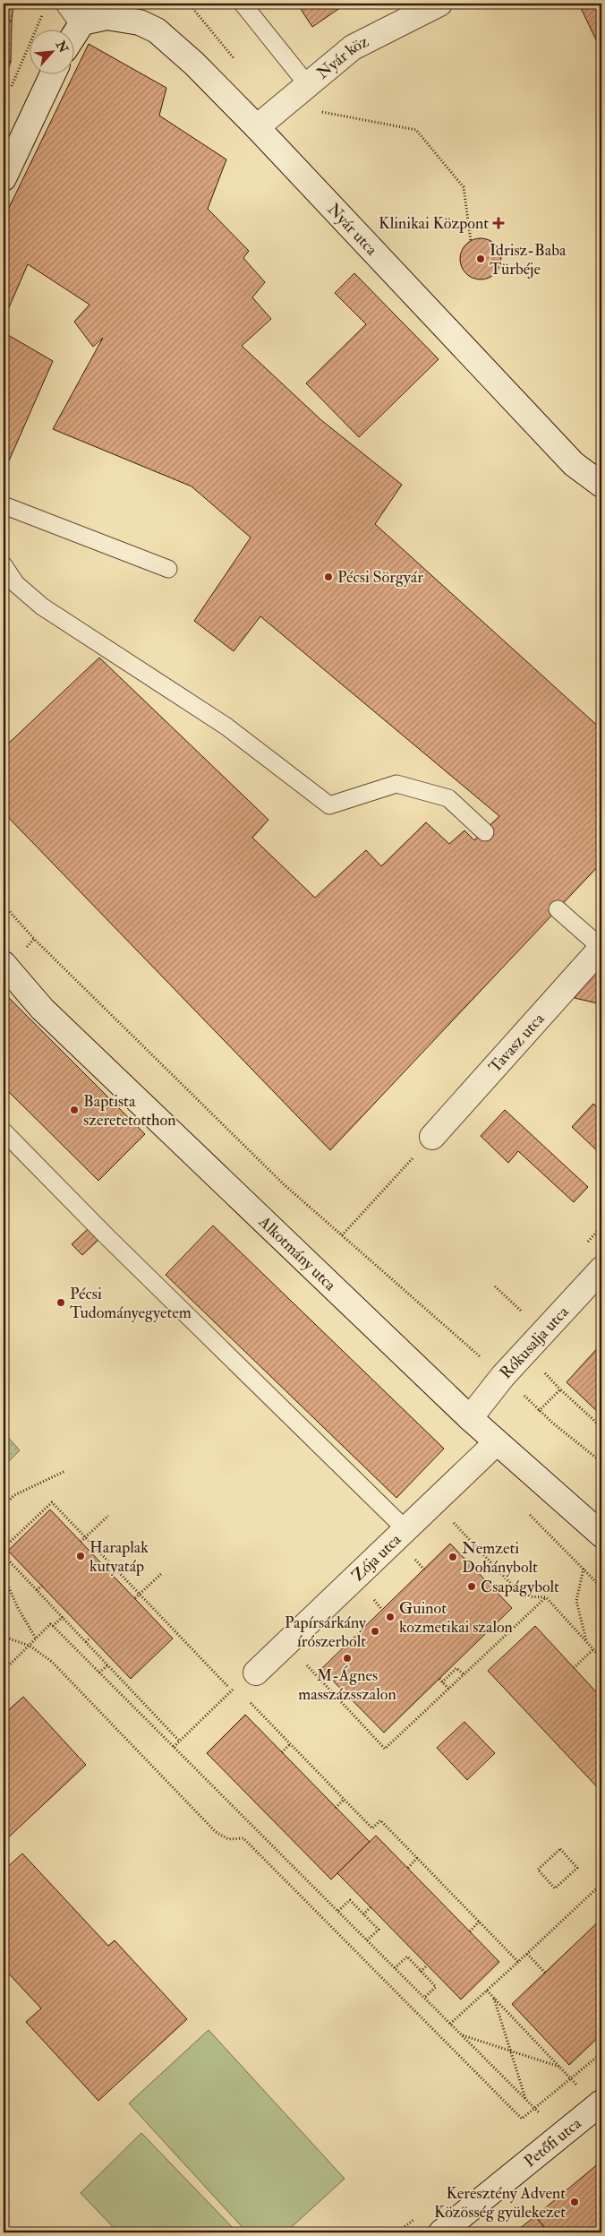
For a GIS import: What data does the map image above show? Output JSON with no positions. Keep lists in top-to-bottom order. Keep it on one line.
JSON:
{"streets":{"street":["Nyár köz","Nyár utca","Tavasz utca","Alkotmány utca","Rókusalja utca","Zója utca","Petőfi utca"]},"crossings":[["Nyár köz","Nyár utca"],["Alkotmány utca","Rókusalja utca"],["Alkotmány utca","Zója utca"]],"places":{"health":["Klinikai Központ"],"other":["Idrisz-Baba Türbéje","Pécsi Sörgyár","Baptista szeretetotthon","Pécsi Tudományegyetem","Haraplak kutyatáp","Nemzeti Dohánybolt","Csapágybolt","Guinot kozmetikai szalon","Papírsárkány írószerbolt","M-Ágnes masszázsszalon","Keresztény Advent Közösség gyülekezet"]},"north":"top right"}
